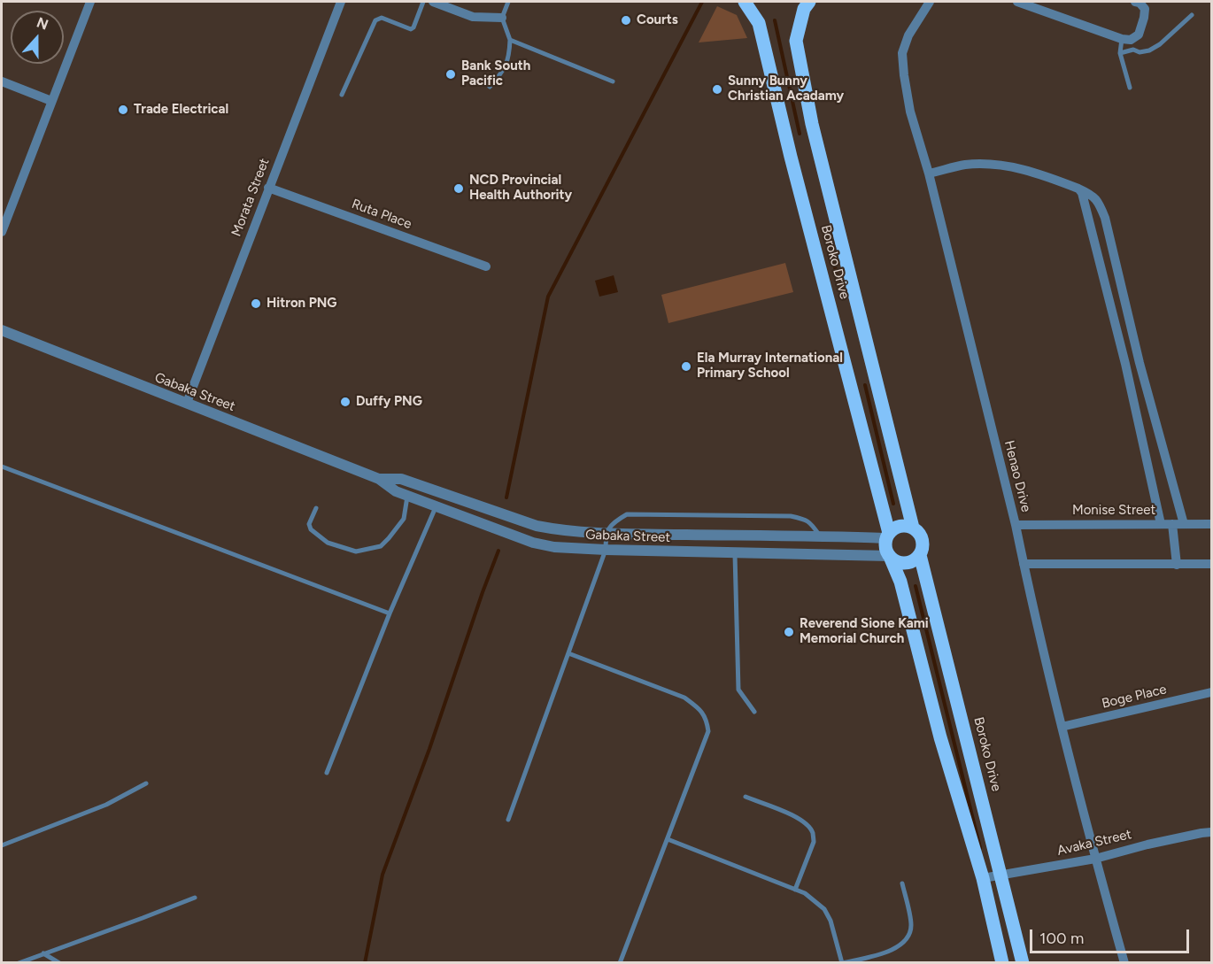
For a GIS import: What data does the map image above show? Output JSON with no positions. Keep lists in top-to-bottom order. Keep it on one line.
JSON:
{"streets":{"main road":["Boroko Drive"],"street":["Morata Street","Ruta Place","Gabaka Street","Henao Drive","Monise Street","Boge Place","Avaka Street"]},"crossings":[["Morata Street","Ruta Place"],["Morata Street","Gabaka Street"],["Boroko Drive","Gabaka Street"],["Boroko Drive","Avaka Street"],["Henao Drive","Monise Street"],["Henao Drive","Boge Place"],["Henao Drive","Avaka Street"]],"places":["Courts","Bank South Pacific","Sunny Bunny Christian Acadamy","Trade Electrical","NCD Provincial Health Authority","Hitron PNG","Ela Murray International Primary School","Duffy PNG","Reverend Sione Kami Memorial Church"],"scale_bar":"100 m","north":"top"}
